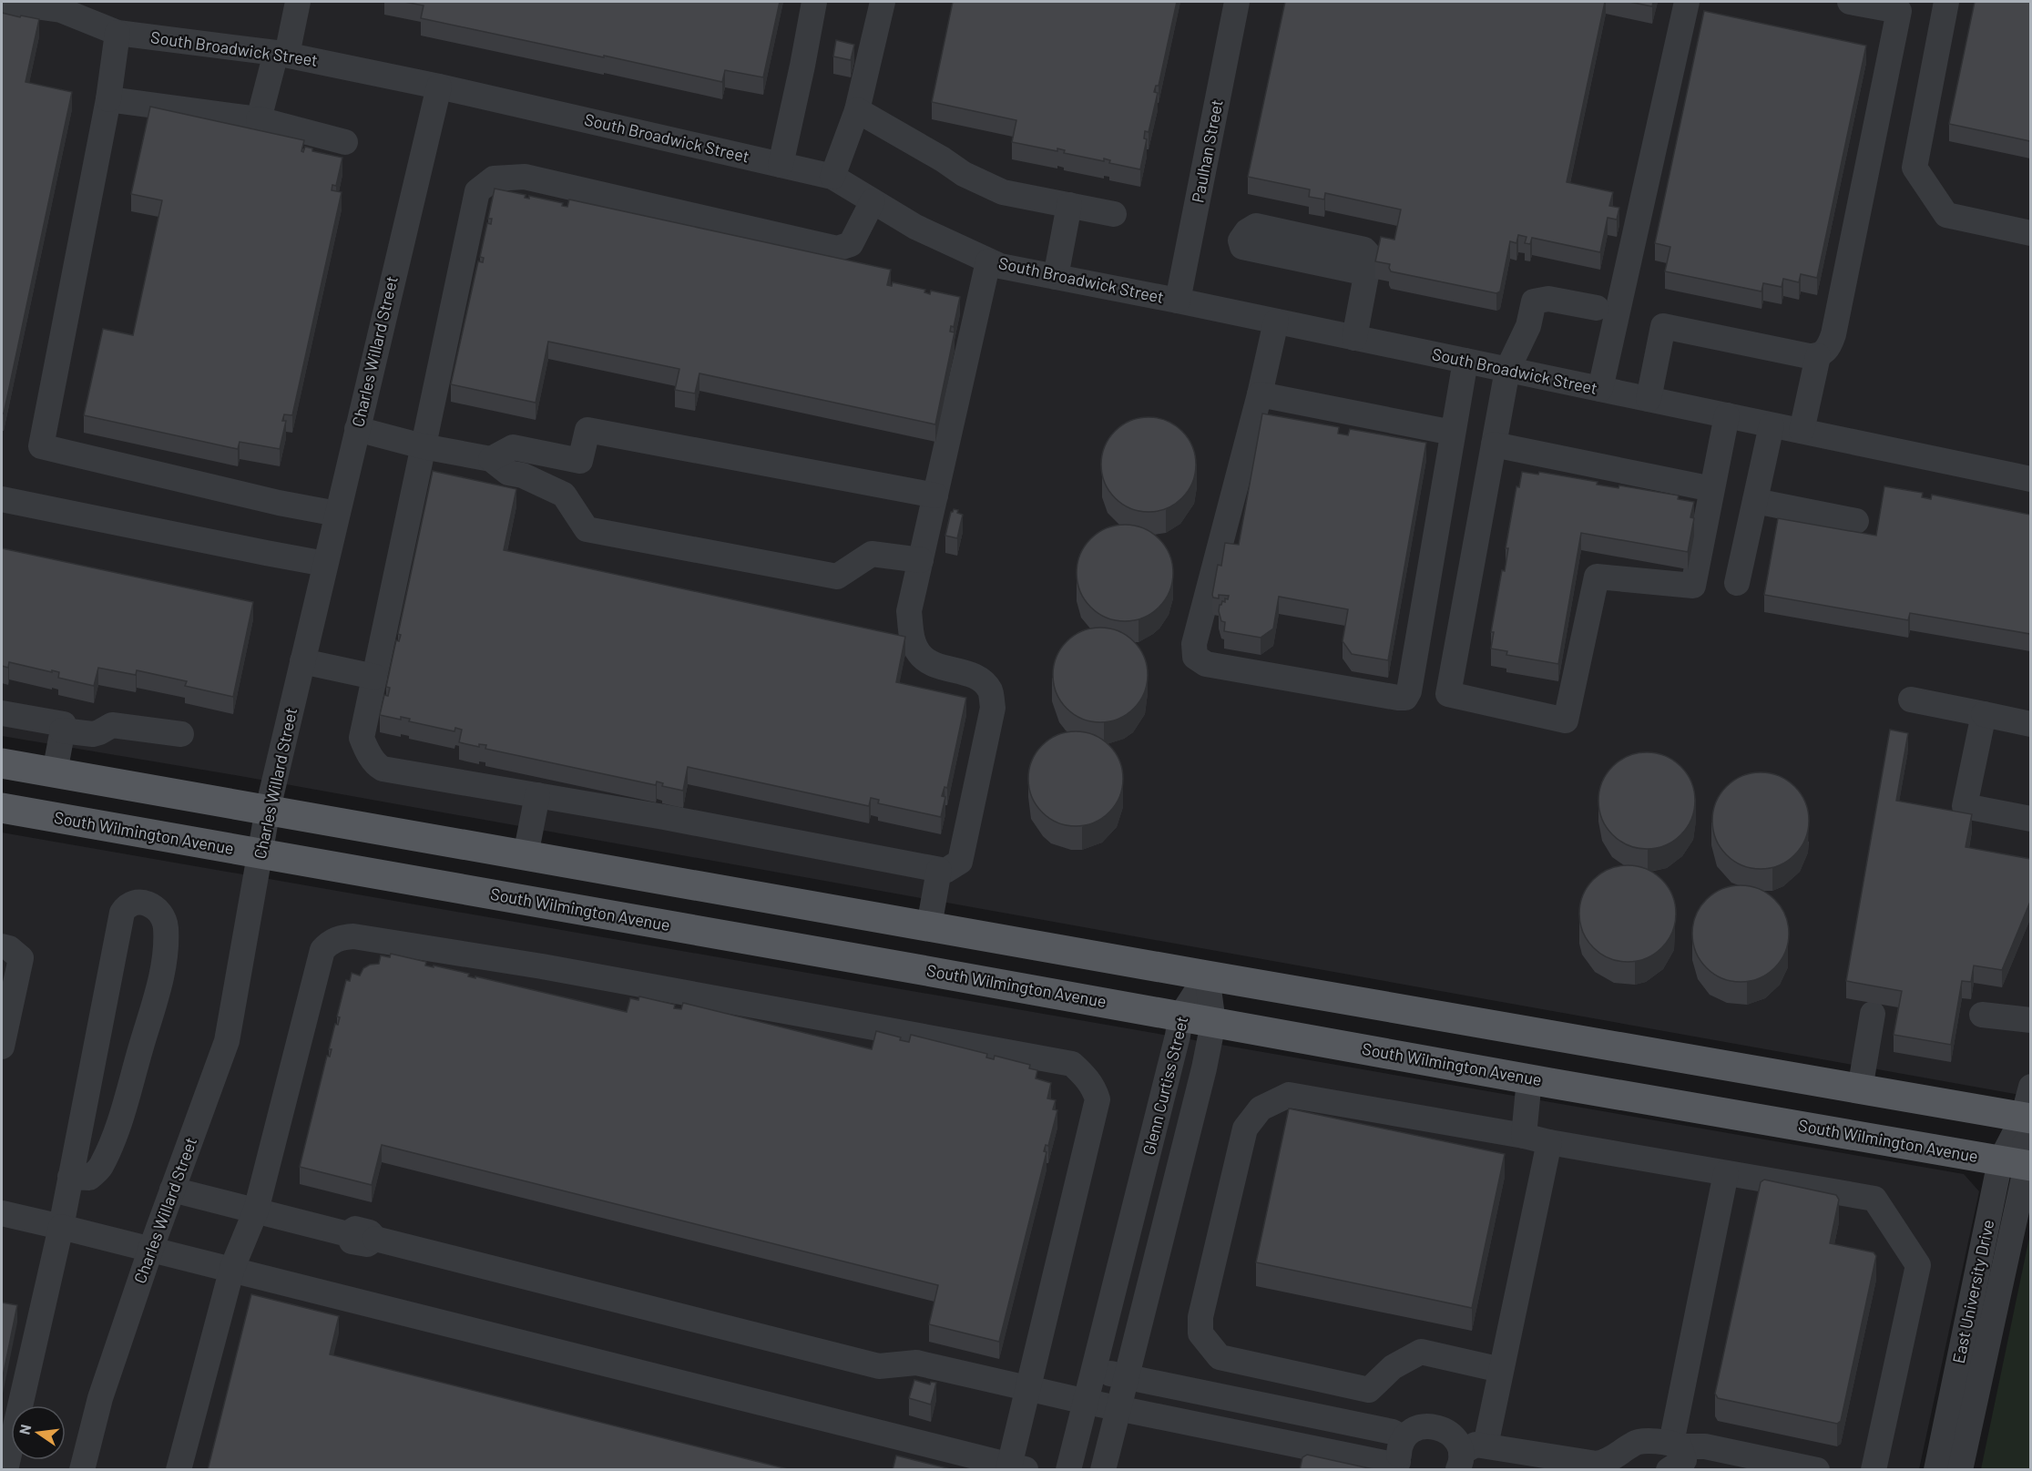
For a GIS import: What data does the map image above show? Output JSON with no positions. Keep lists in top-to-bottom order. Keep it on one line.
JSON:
{"streets":{"main road":["South Wilmington Avenue"],"street":["South Broadwick Street","Paulhan Street","Charles Willard Street","Glenn Curtiss Street","East University Drive"]},"crossings":[["South Broadwick Street","Paulhan Street"],["South Broadwick Street","Charles Willard Street"],["Charles Willard Street","South Wilmington Avenue"],["South Wilmington Avenue","Glenn Curtiss Street"],["South Wilmington Avenue","East University Drive"]],"north":"left"}
